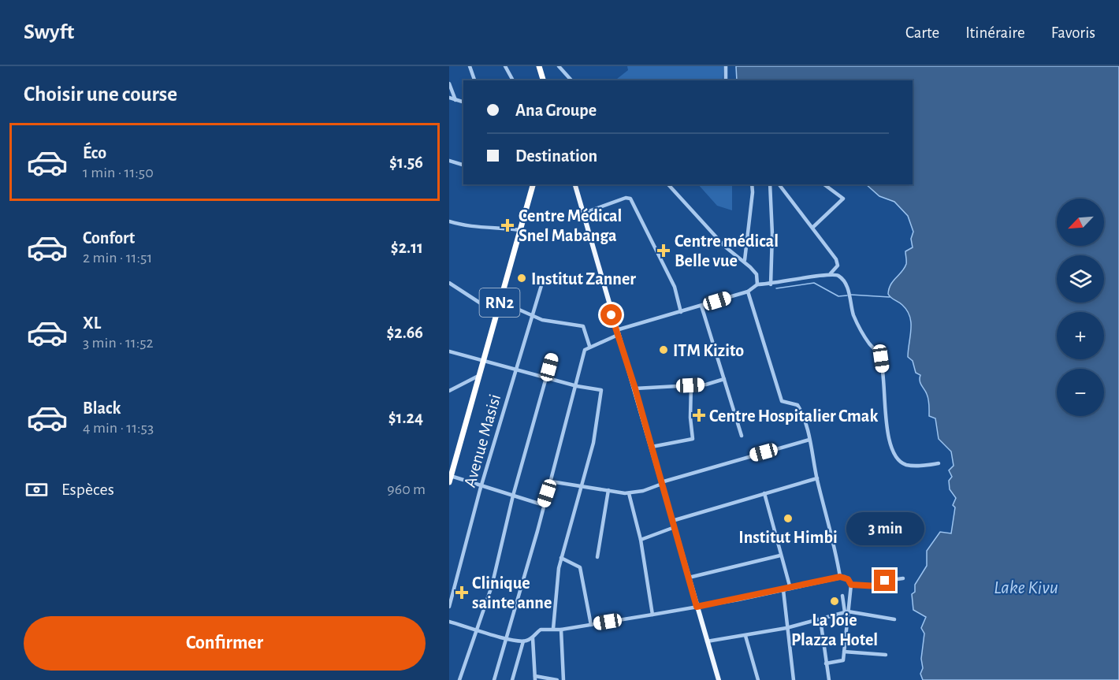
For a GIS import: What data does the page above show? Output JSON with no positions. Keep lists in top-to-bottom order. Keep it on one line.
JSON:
{"streets":{"highway":["RN2"],"street":["Avenue Masisi"]},"water":["Lake Kivu"],"places":{"health":["Centre Médical Snel Mabanga","Centre médical Belle vue","Centre Hospitalier Cmak","Clinique sainte anne"],"other":["Institut Zanner","ITM Kizito","Institut Himbi","La Joie Plazza Hotel"]},"north":"bottom left","page":{"header":"Swyft","nav":["Carte","Itinéraire","Favoris"],"heading":"Choisir une course","banner":["Ana Groupe","Destination"],"list":[{"name":"Éco","note":"1 min · 11:50","value":"$1.56"},{"name":"Confort","note":"2 min · 11:51","value":"$2.11"},{"name":"XL","note":"3 min · 11:52","value":"$2.66"},{"name":"Black","note":"4 min · 11:53","value":"$1.24"}],"map_buttons":["+","−"],"pay":["Espèces","960 m"],"bubble":"3 min","buttons":"Confirmer"}}
